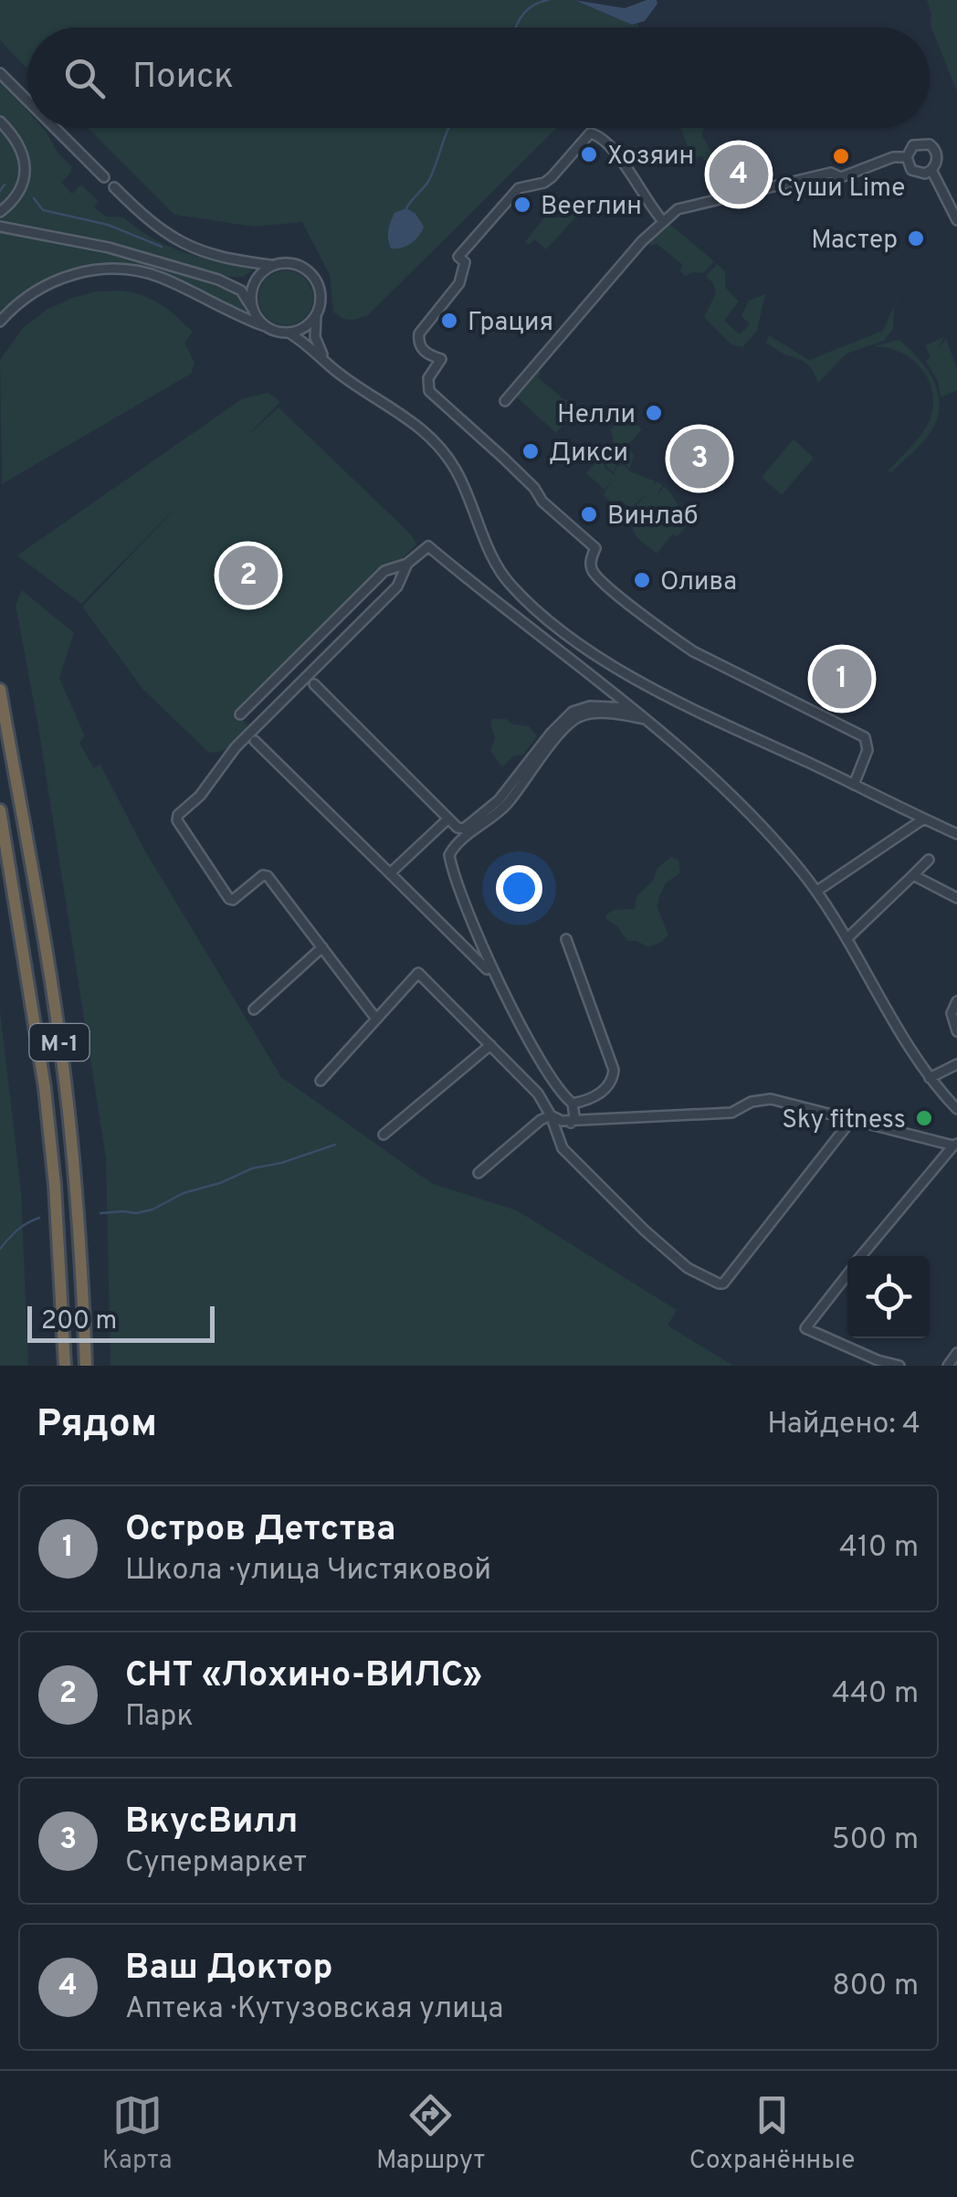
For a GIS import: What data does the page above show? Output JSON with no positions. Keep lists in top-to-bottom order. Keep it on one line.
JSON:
{"streets":{"highway":["М-1"]},"places":["Хозяин","Суши Lime","Beerлин","Мастер","Грация","Нелли","Дикси","Винлаб","Олива","Sky fitness"],"scale_bar":"200 m","page":{"search":"Поиск","pins":["4","3","2","1"],"scale":"200 m","heading":["Рядом","Найдено: 4"],"list":[{"mark":"1","name":"Остров Детства","note":"Школа · улица Чистяковой","value":"410 m"},{"mark":"2","name":"СНТ «Лохино-ВИЛС»","note":"Парк","value":"440 m"},{"mark":"3","name":"ВкусВилл","note":"Супермаркет","value":"500 m"},{"mark":"4","name":"Ваш Доктор","note":"Аптека · Кутузовская улица","value":"800 m"}],"nav":["Карта","Маршрут","Сохранённые"]}}
